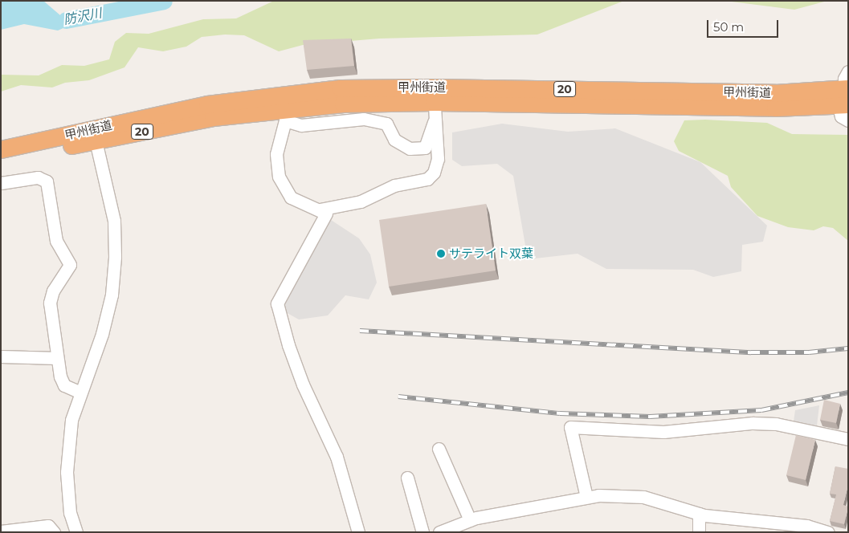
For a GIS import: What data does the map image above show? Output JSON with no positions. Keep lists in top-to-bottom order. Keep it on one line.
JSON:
{"streets":{"highway":["甲州街道","20"]},"water":["防沢川"],"places":["サテライト双葉"],"scale_bar":"50 m"}
